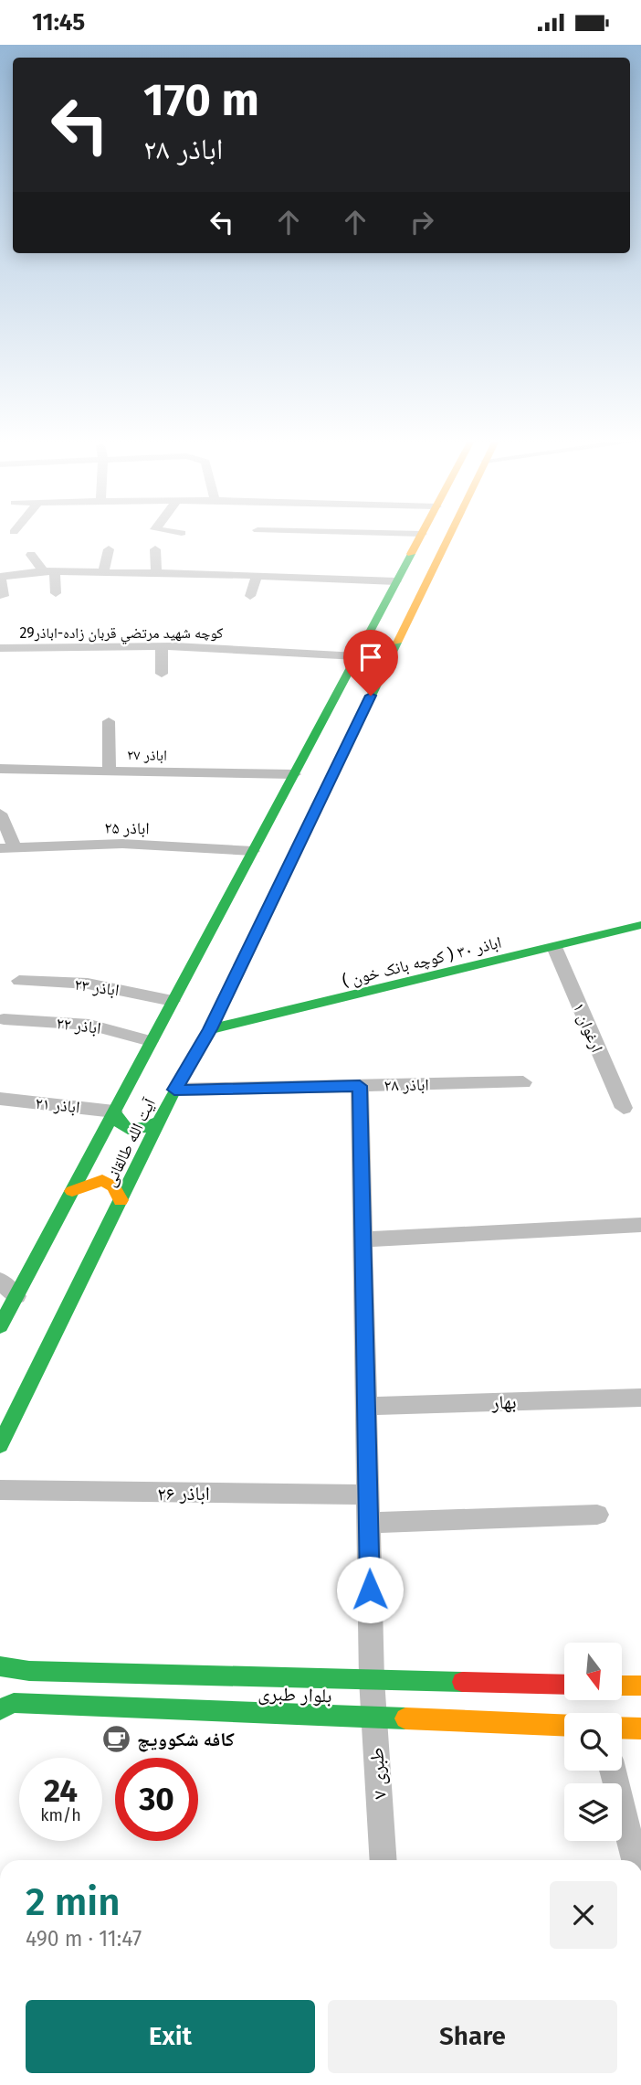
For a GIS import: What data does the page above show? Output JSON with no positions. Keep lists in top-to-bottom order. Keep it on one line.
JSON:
{"streets":{"main road":["اباذر ۳۰ ( کوچه بانک خون )","آیت الله طالقانی","بلوار طبری"],"street":["كوچه شهيد مرتضي قربان زاده-اباذر29","اباذر ۲۷","اباذر ۲۵","اباذر ۲۳","اباذر ۲۲","ارغوان ۱","اباذر ۲۸","اباذر ۲۱","بهار","اباذر ۲۶","طبری ۷"]},"crossings":[["كوچه شهيد مرتضي قربان زاده-اباذر29","آیت الله طالقانی"],["اباذر ۲۷","آیت الله طالقانی"],["اباذر ۲۵","آیت الله طالقانی"],["اباذر ۳۰ ( کوچه بانک خون )","ارغوان ۱"],["اباذر ۳۰ ( کوچه بانک خون )","آیت الله طالقانی"],["اباذر ۲۳","آیت الله طالقانی"],["اباذر ۲۲","آیت الله طالقانی"],["اباذر ۲۸","آیت الله طالقانی"],["اباذر ۲۸","طبری ۷"],["اباذر ۲۱","آیت الله طالقانی"],["بهار","طبری ۷"],["اباذر ۲۶","طبری ۷"],["بلوار طبری","طبری ۷"]],"places":{"cafe":["کافه شکوویچ"]},"north":"bottom","page":{"status":"11:45","turn":["170 m","اباذر ۲۸"],"speed":"24 km/h","limit":"30","heading":["2 min","490 m · 11:47"],"buttons":["Exit","Share"]}}
